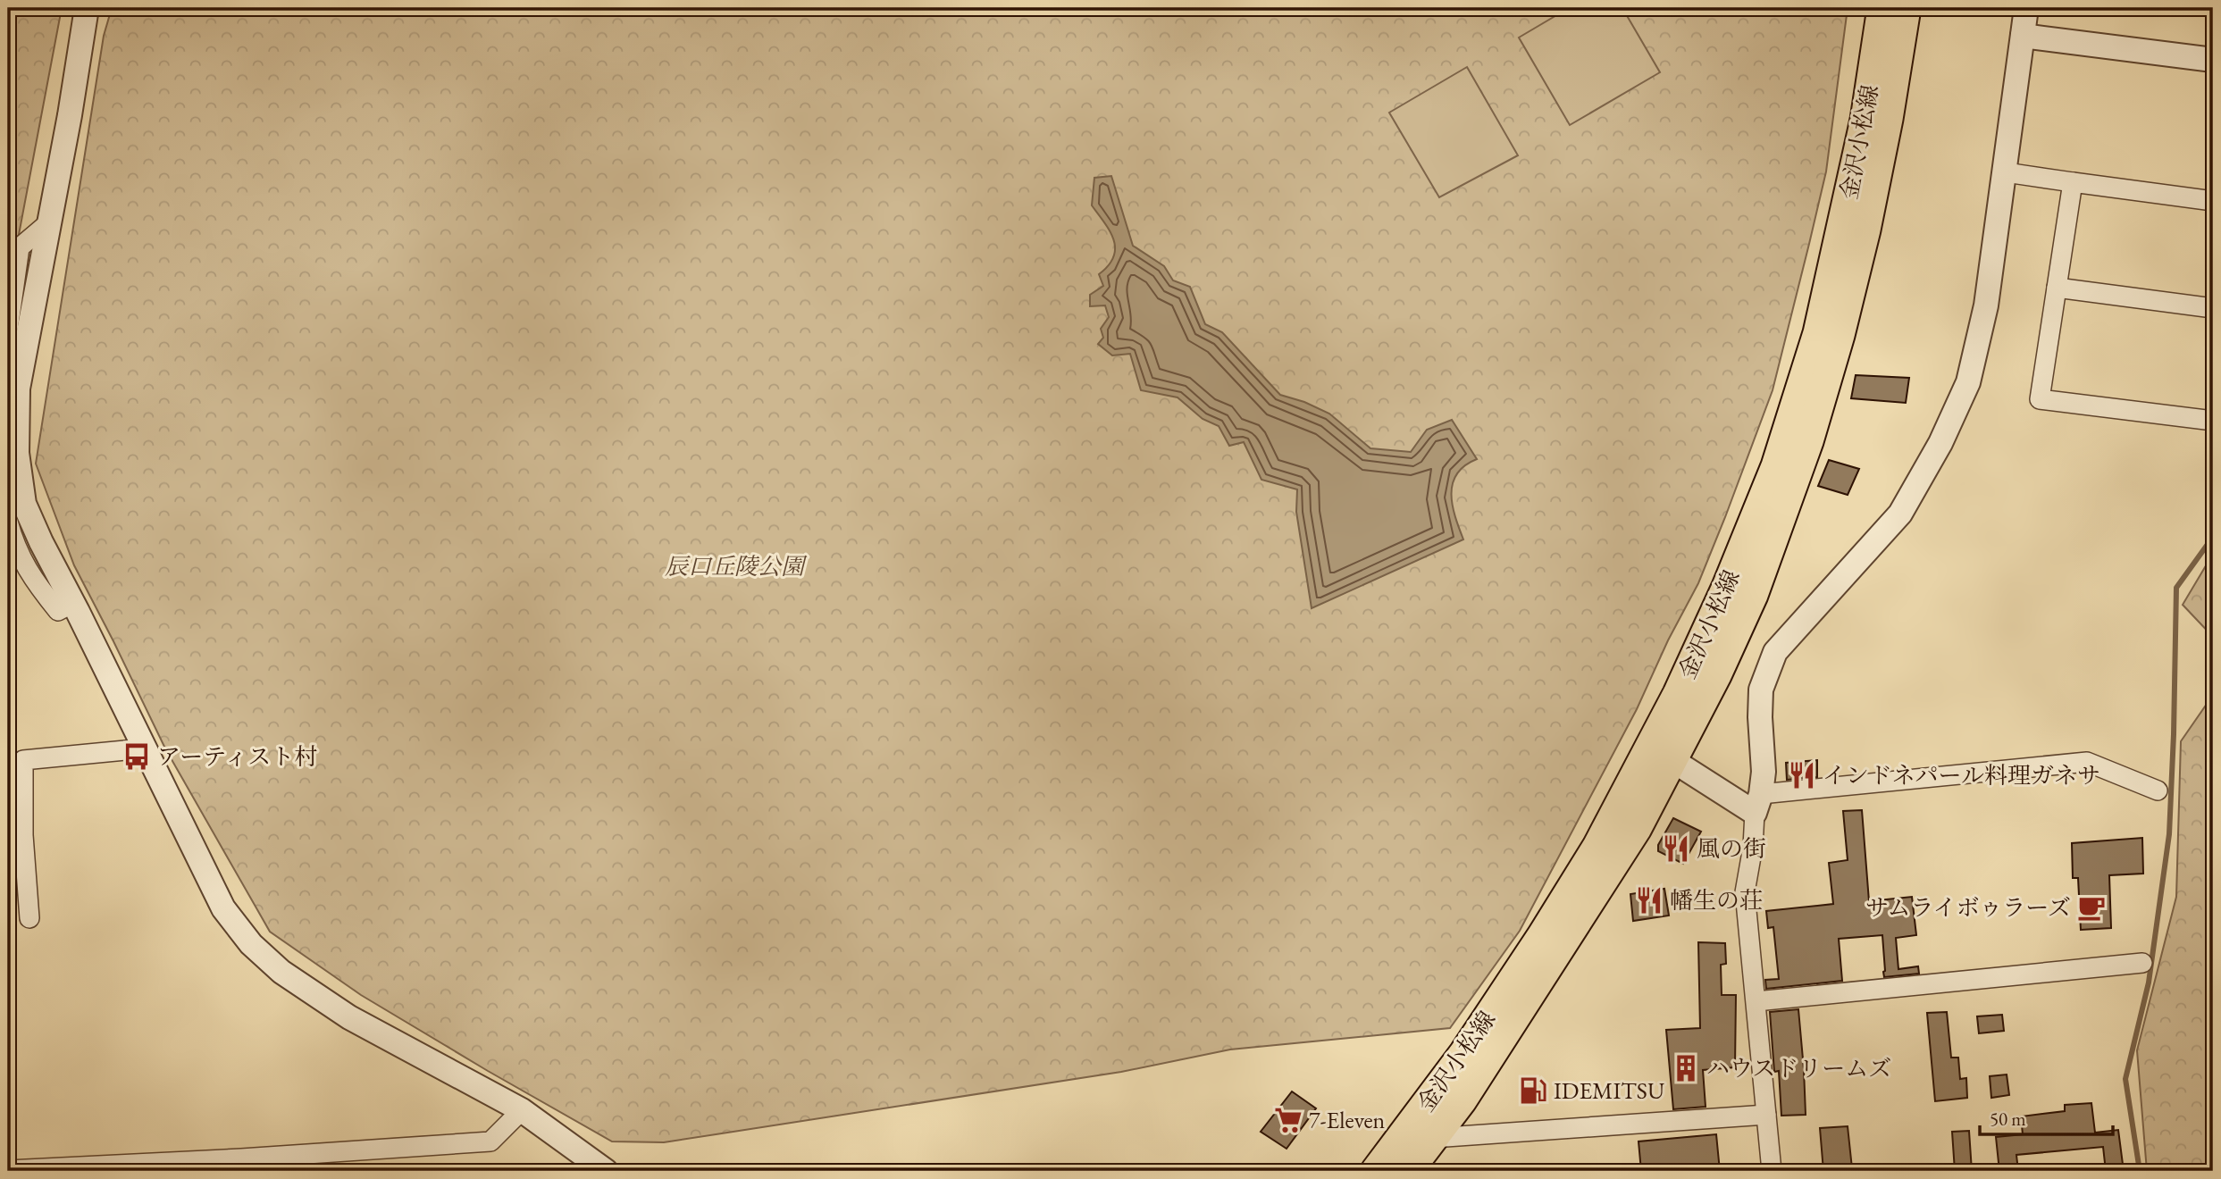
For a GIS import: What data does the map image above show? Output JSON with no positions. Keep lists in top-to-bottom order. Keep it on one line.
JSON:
{"streets":{"main road":["金沢小松線"]},"parks":["辰口丘陵公園"],"places":{"bus stop":["アーティスト村"],"restaurant":["インドネパール料理ガネサ","風の街","幡生の荘"],"cafe":["サムライボゥラーズ"],"building":["ハウスドリームズ"],"fuel station":["IDEMITSU"],"supermarket":["7-Eleven"]},"scale_bar":"50 m"}
